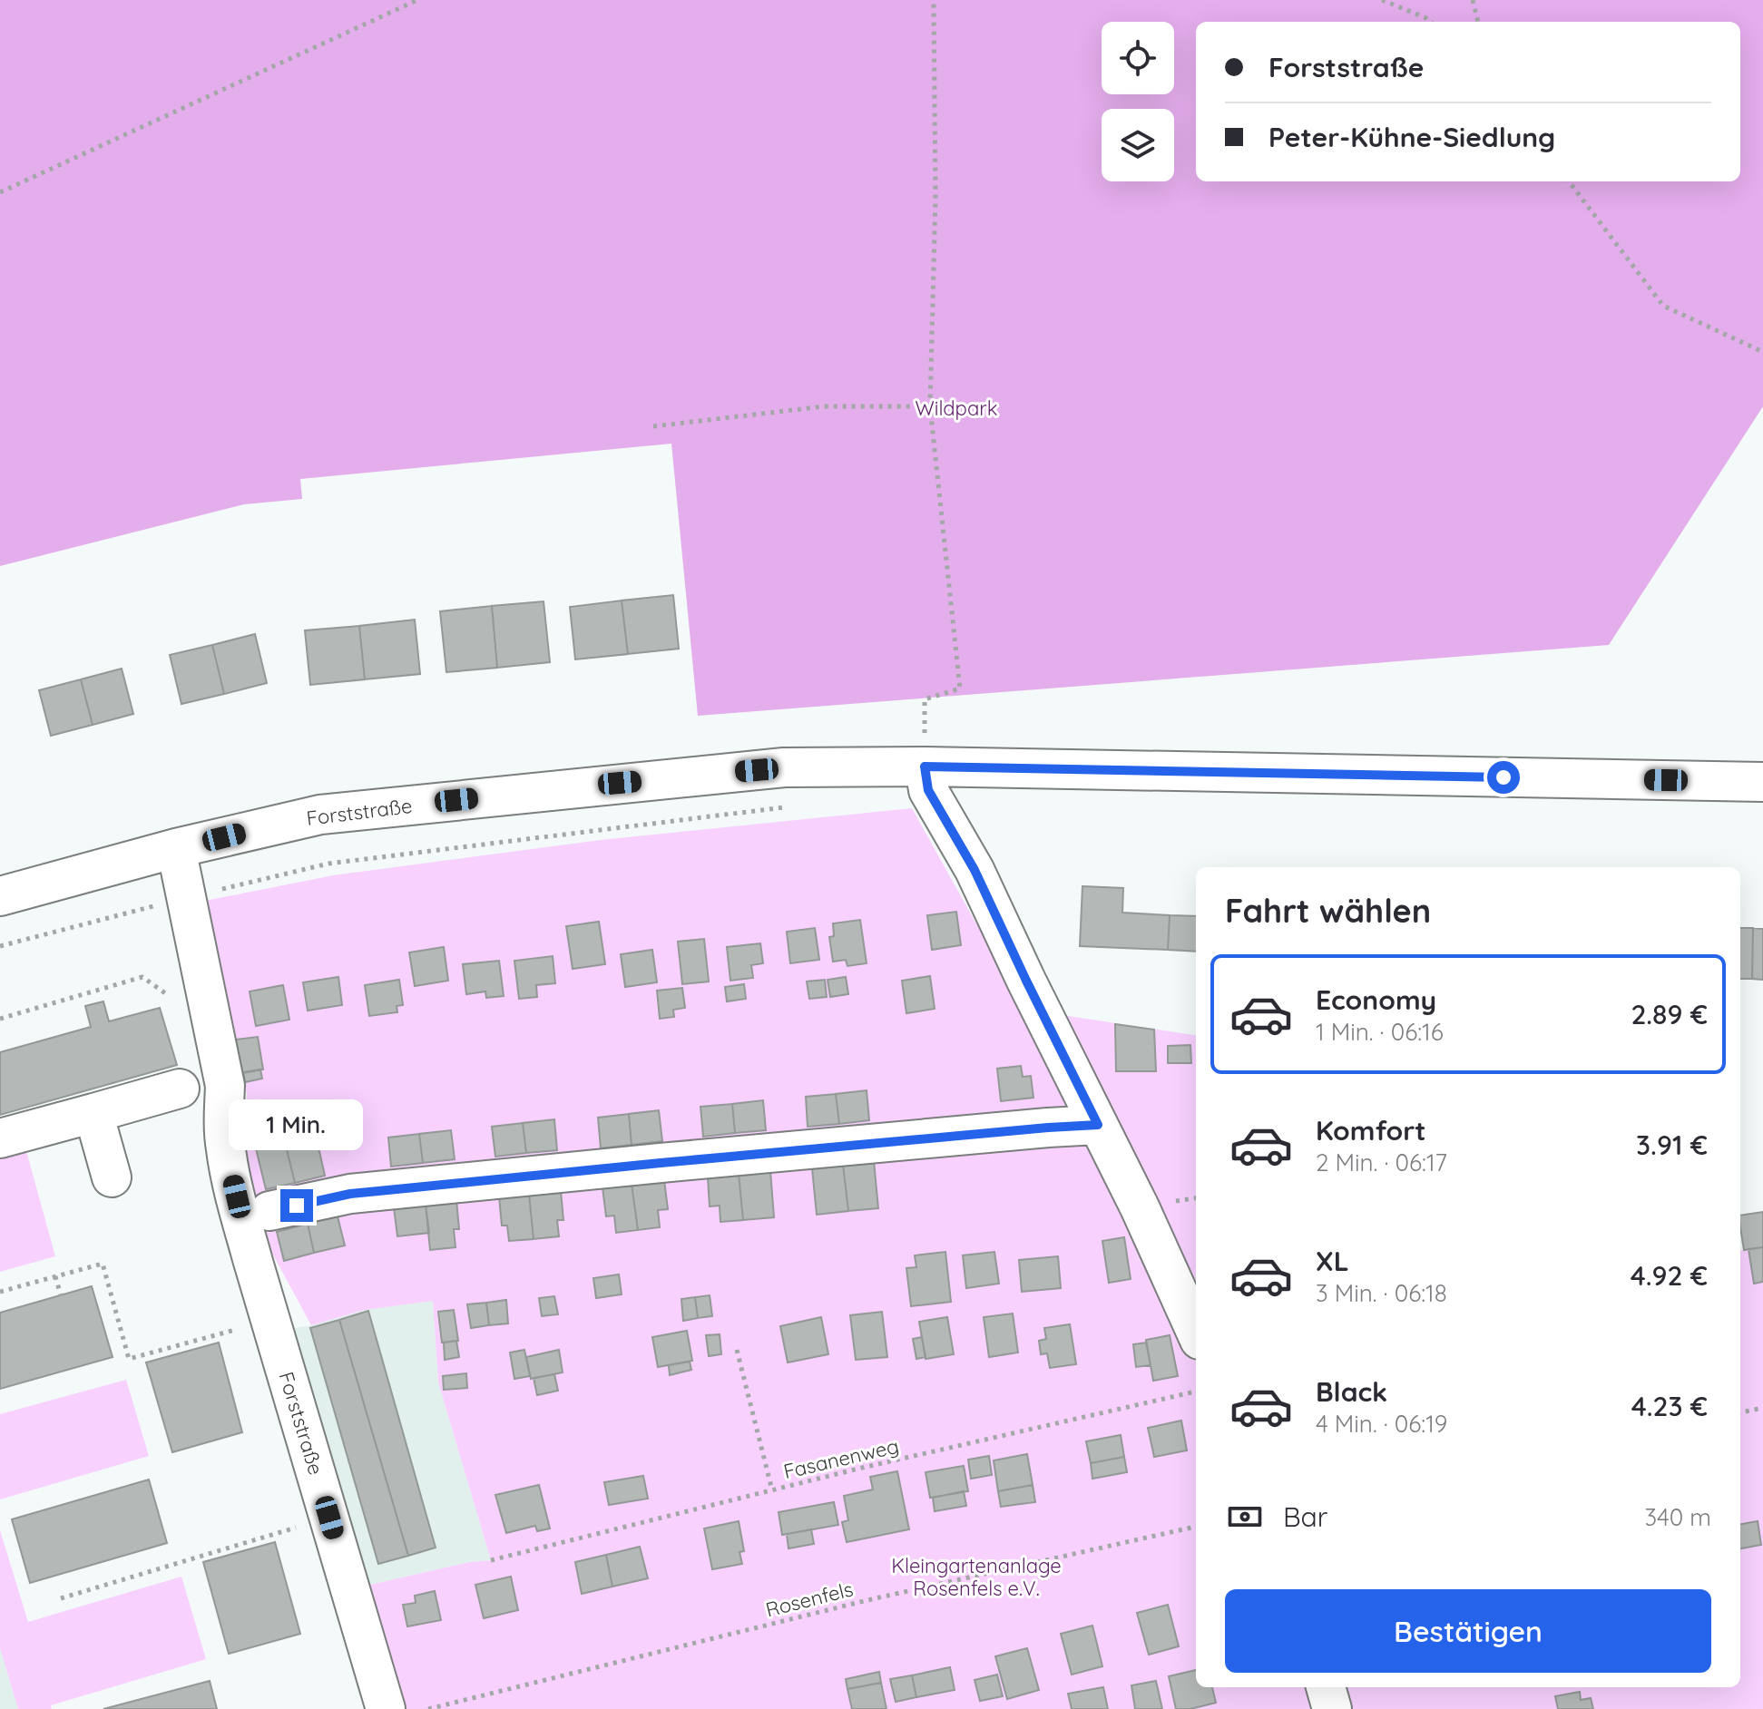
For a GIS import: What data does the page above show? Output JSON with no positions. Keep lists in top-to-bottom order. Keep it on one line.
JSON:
{"streets":{"street":["Forststraße"],"path":["Fasanenweg","Rosenfels"]},"parks":["Wildpark","Kleingartenanlage Rosenfels e.V."],"page":{"banner":["Forststraße","Peter-Kühne-Siedlung"],"heading":"Fahrt wählen","list":[{"name":"Economy","note":"1 Min. · 06:16","value":"2.89 €"},{"name":"Komfort","note":"2 Min. · 06:17","value":"3.91 €"},{"name":"XL","note":"3 Min. · 06:18","value":"4.92 €"},{"name":"Black","note":"4 Min. · 06:19","value":"4.23 €"}],"bubble":"1 Min.","pay":["Bar","340 m"],"buttons":"Bestätigen"}}
